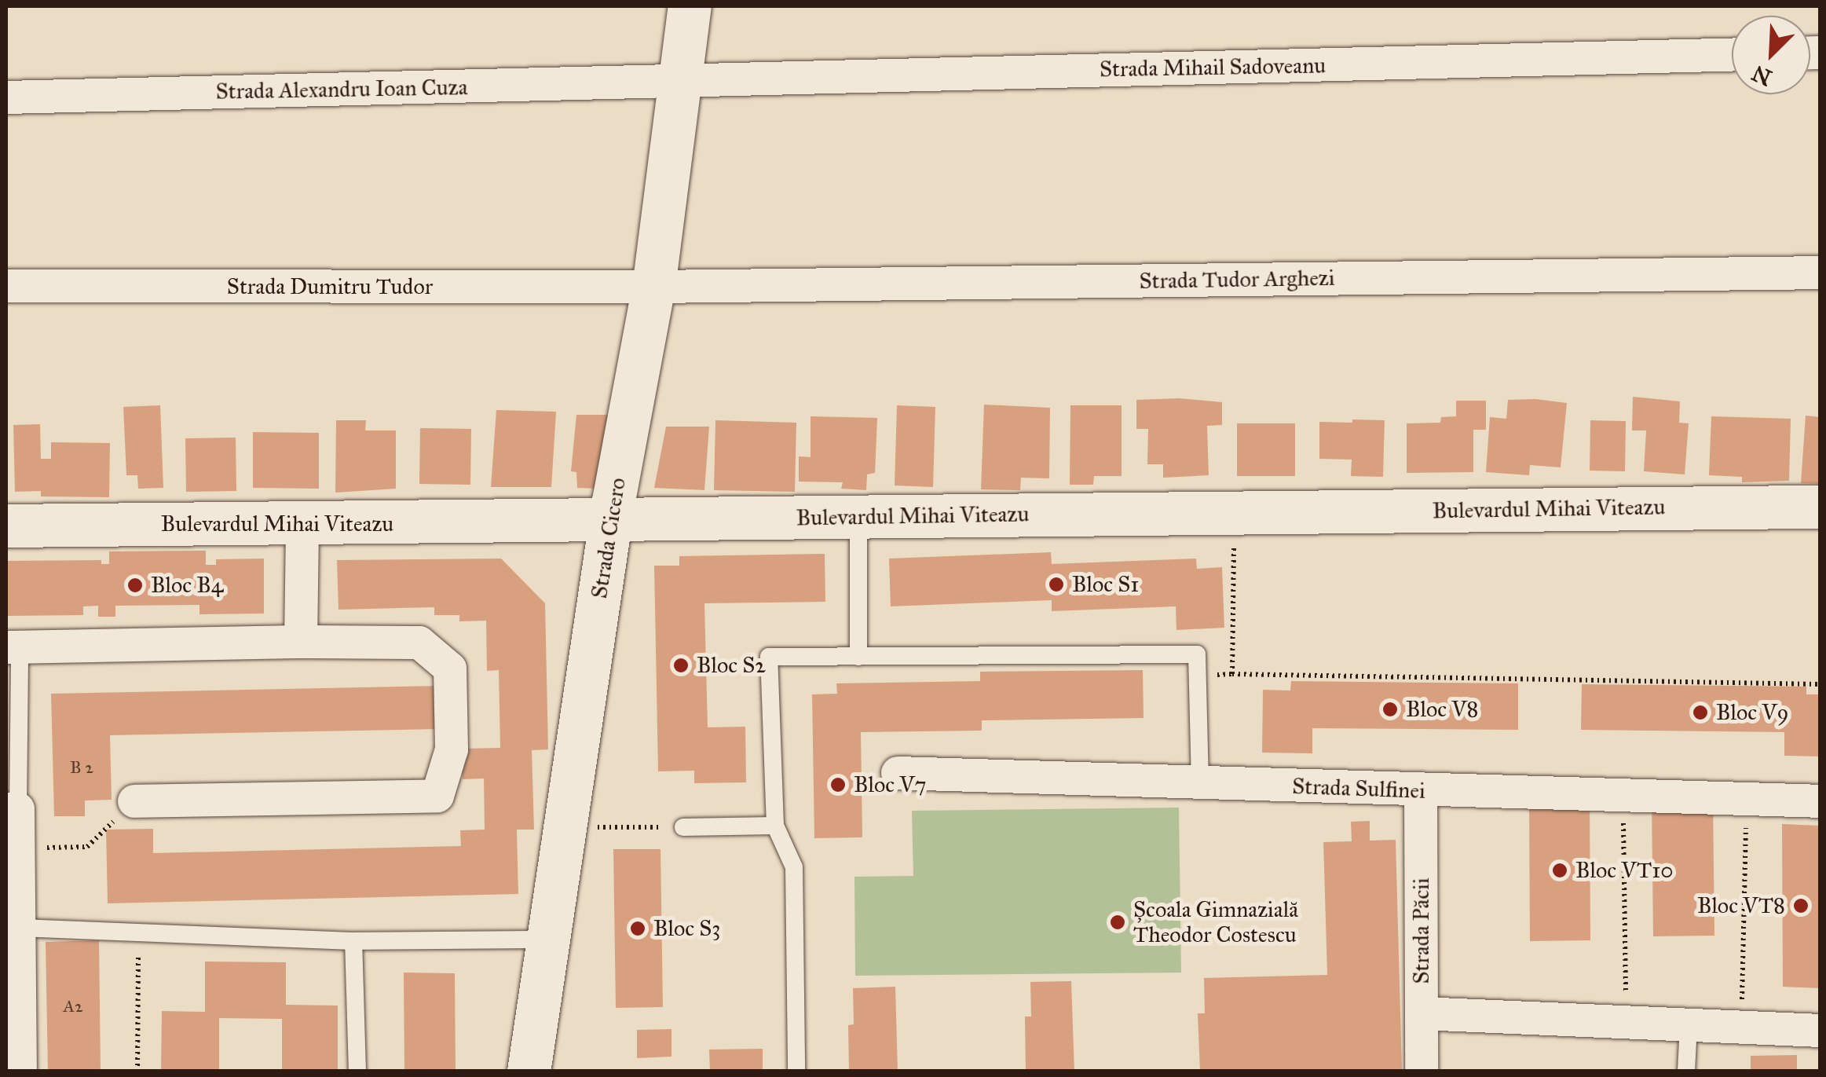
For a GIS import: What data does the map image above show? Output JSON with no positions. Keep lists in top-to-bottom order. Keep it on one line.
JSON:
{"streets":{"main road":["Bulevardul Mihai Viteazu","Strada Cicero"],"street":["Strada Mihail Sadoveanu","Strada Alexandru Ioan Cuza","Strada Tudor Arghezi","Strada Dumitru Tudor","Strada Sulfinei","Strada Păcii"]},"crossings":[["Strada Mihail Sadoveanu","Strada Alexandru Ioan Cuza"],["Strada Mihail Sadoveanu","Strada Cicero"],["Strada Alexandru Ioan Cuza","Strada Cicero"],["Strada Tudor Arghezi","Strada Dumitru Tudor"],["Strada Tudor Arghezi","Strada Cicero"],["Strada Dumitru Tudor","Strada Cicero"],["Bulevardul Mihai Viteazu","Strada Cicero"],["Strada Sulfinei","Strada Păcii"]],"places":["Bloc S1","Bloc B4","Bloc S2","Bloc V8","Bloc V9","Bloc V7","Bloc VT10","Bloc VT8","Școala Gimnazială Theodor Costescu","Bloc S3"],"house_numbers":["B 2","A2"],"north":"bottom left"}
